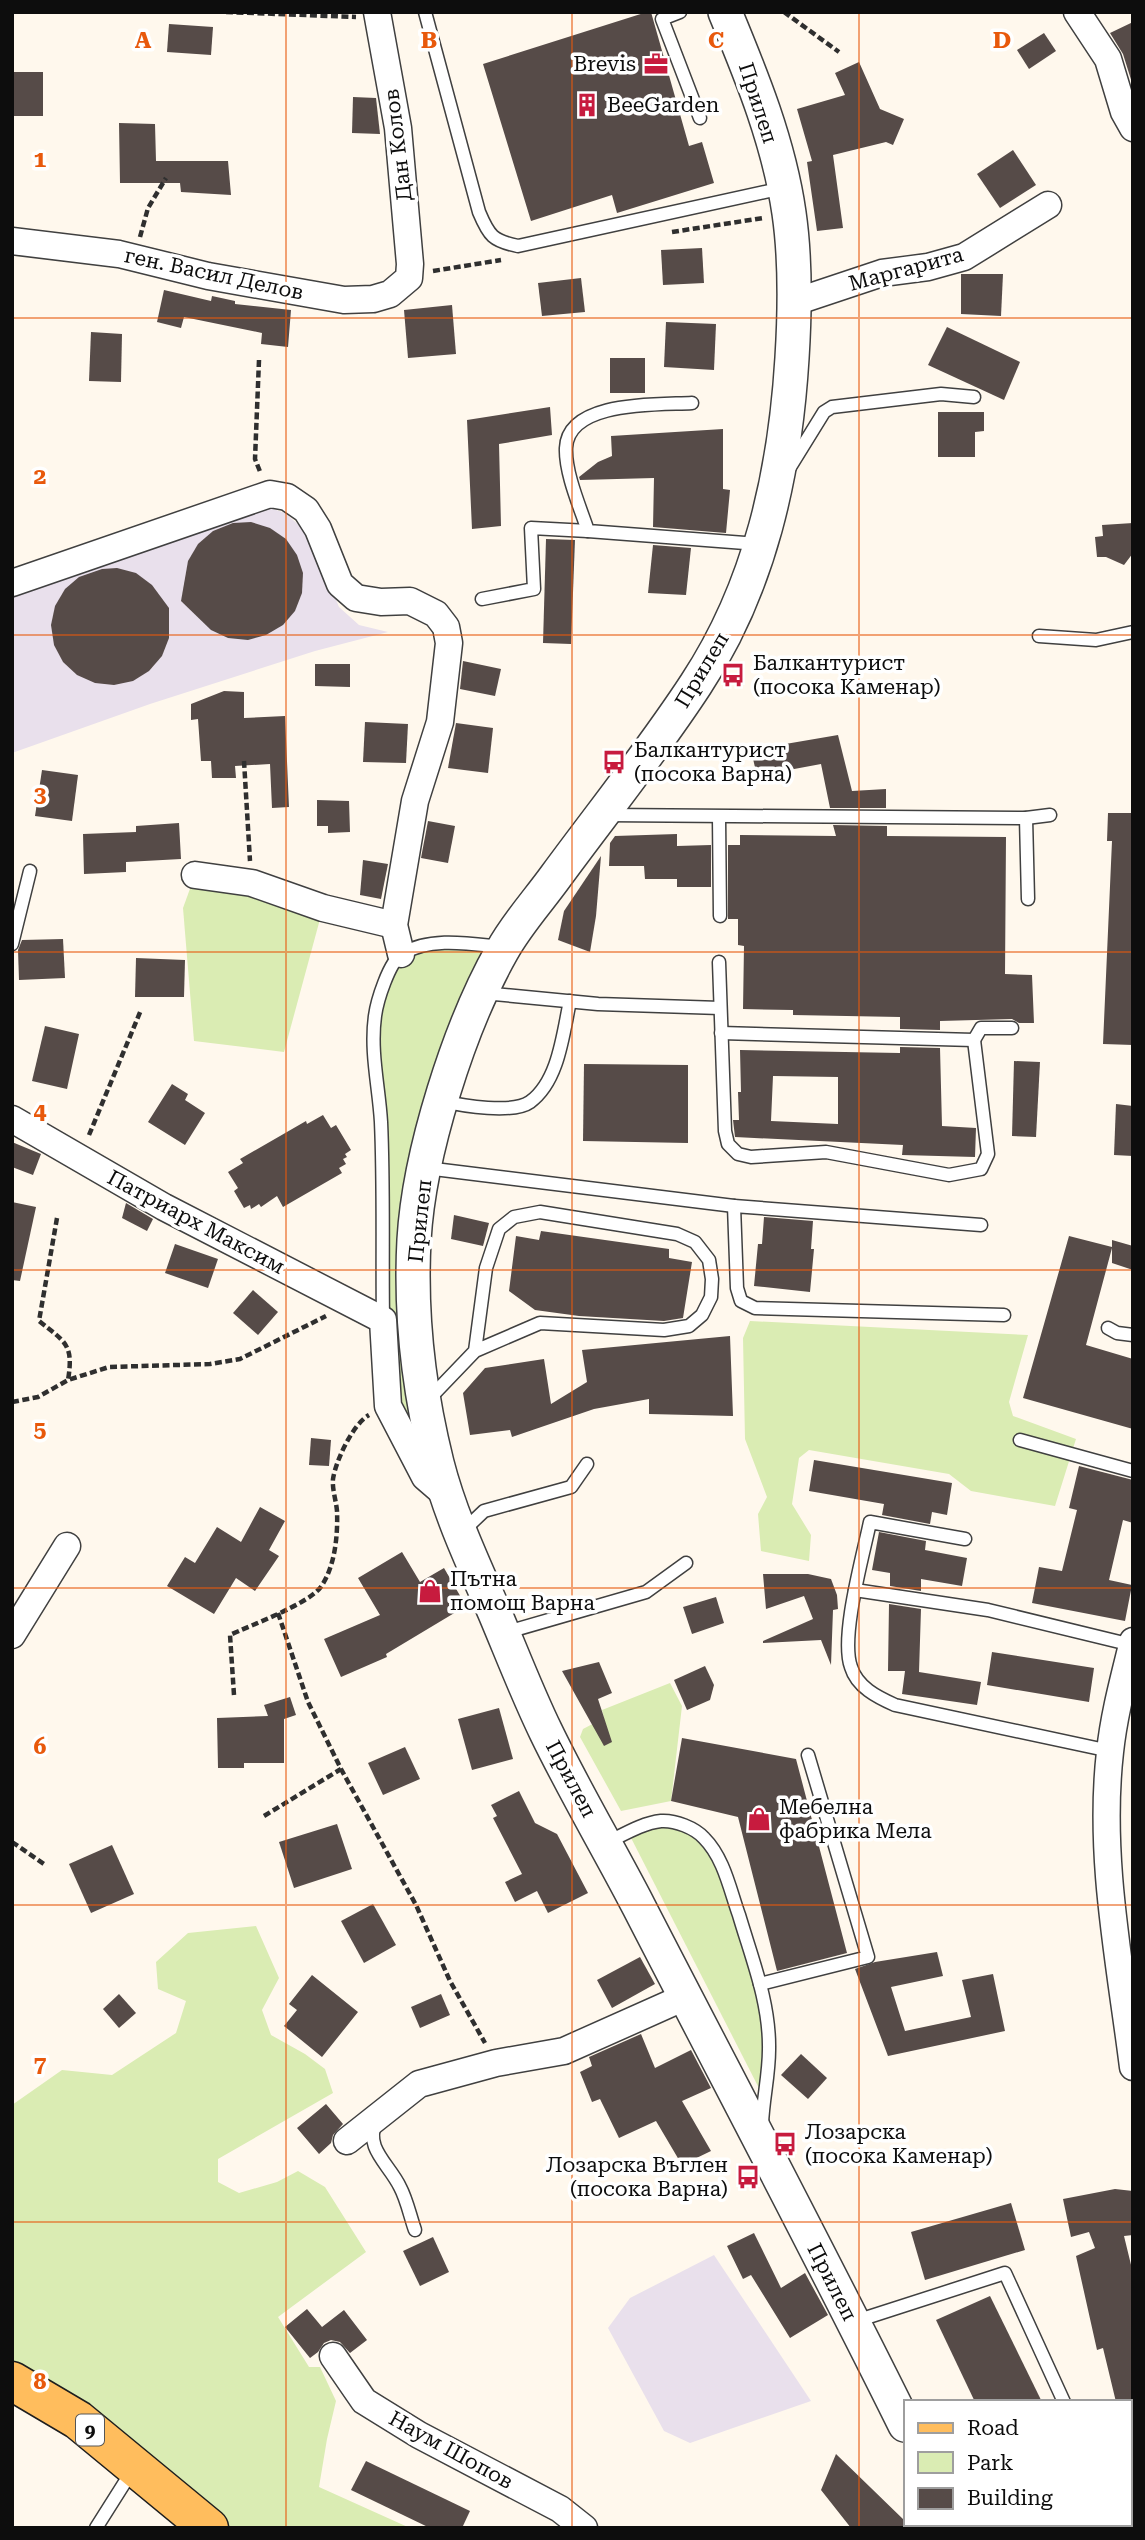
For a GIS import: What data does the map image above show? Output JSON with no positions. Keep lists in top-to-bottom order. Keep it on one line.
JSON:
{"streets":{"main road":["9"],"street":["Прилеп","Дан Колов","Маргарита","ген. Васил Делов","Патриарх Максим","Наум Шопов"]},"crossings":[["Прилеп","Маргарита"],["Дан Колов","ген. Васил Делов"]],"places":{"office":["Brevis"],"building":["BeeGarden"],"bus stop":["Балкантурист (посока Каменар)","Балкантурист (посока Варна)","Лозарска (посока Каменар)","Лозарска Въглен (посока Варна)"],"shop":["Пътна помощ Варна","Мебелна фабрика Мела"]},"legend":["Road","Park","Building"],"grid":{"columns":["A","B","C","D"],"rows":["1","2","3","4","5","6","7","8"]}}
